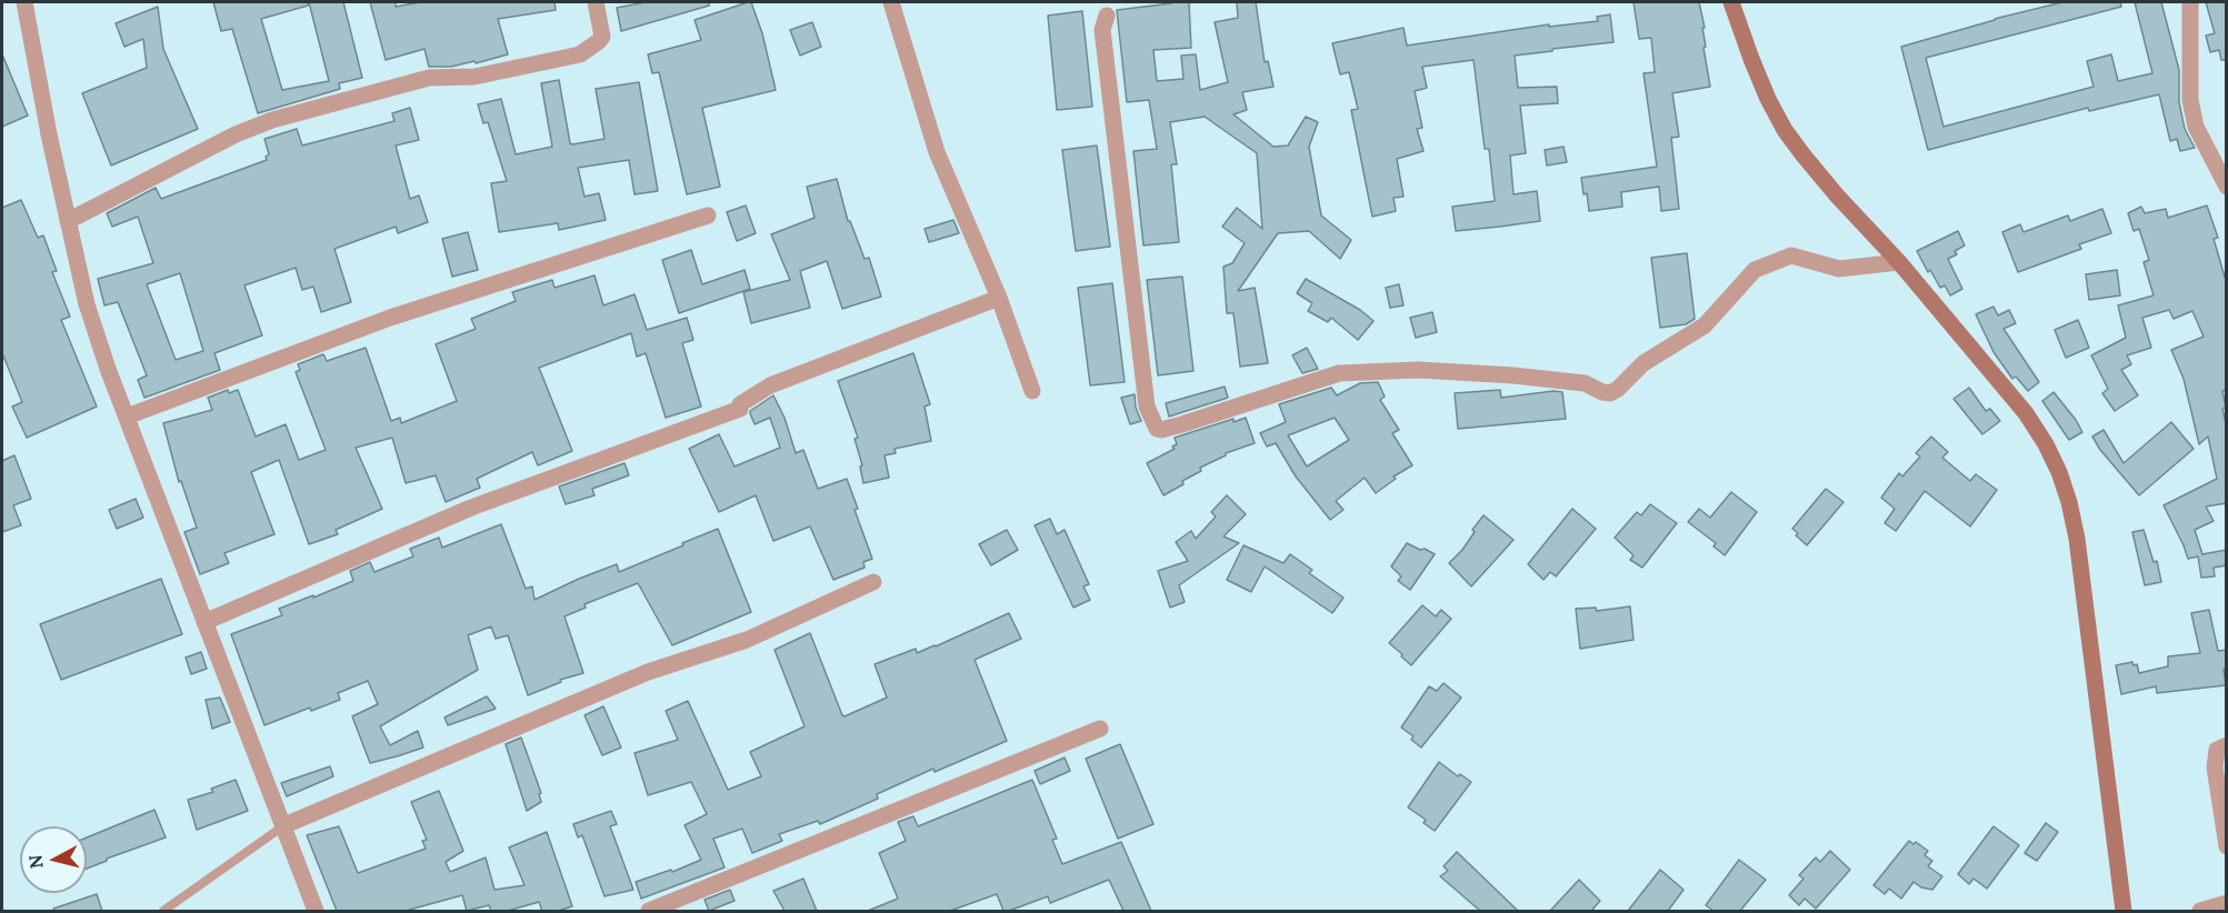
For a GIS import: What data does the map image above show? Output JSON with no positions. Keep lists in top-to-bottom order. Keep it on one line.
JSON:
{"north":"left"}
